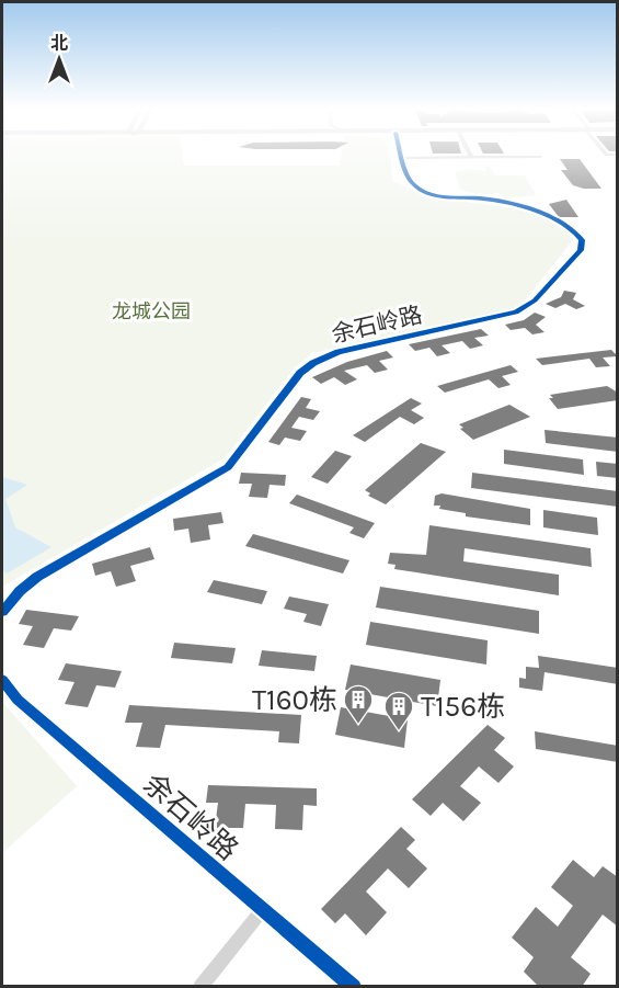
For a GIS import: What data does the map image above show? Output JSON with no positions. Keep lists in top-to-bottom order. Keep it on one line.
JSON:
{"streets":{"street":["余石岭路"]},"parks":["龙城公园"],"places":{"building":["T160栋","T156栋"]},"north":"top"}
